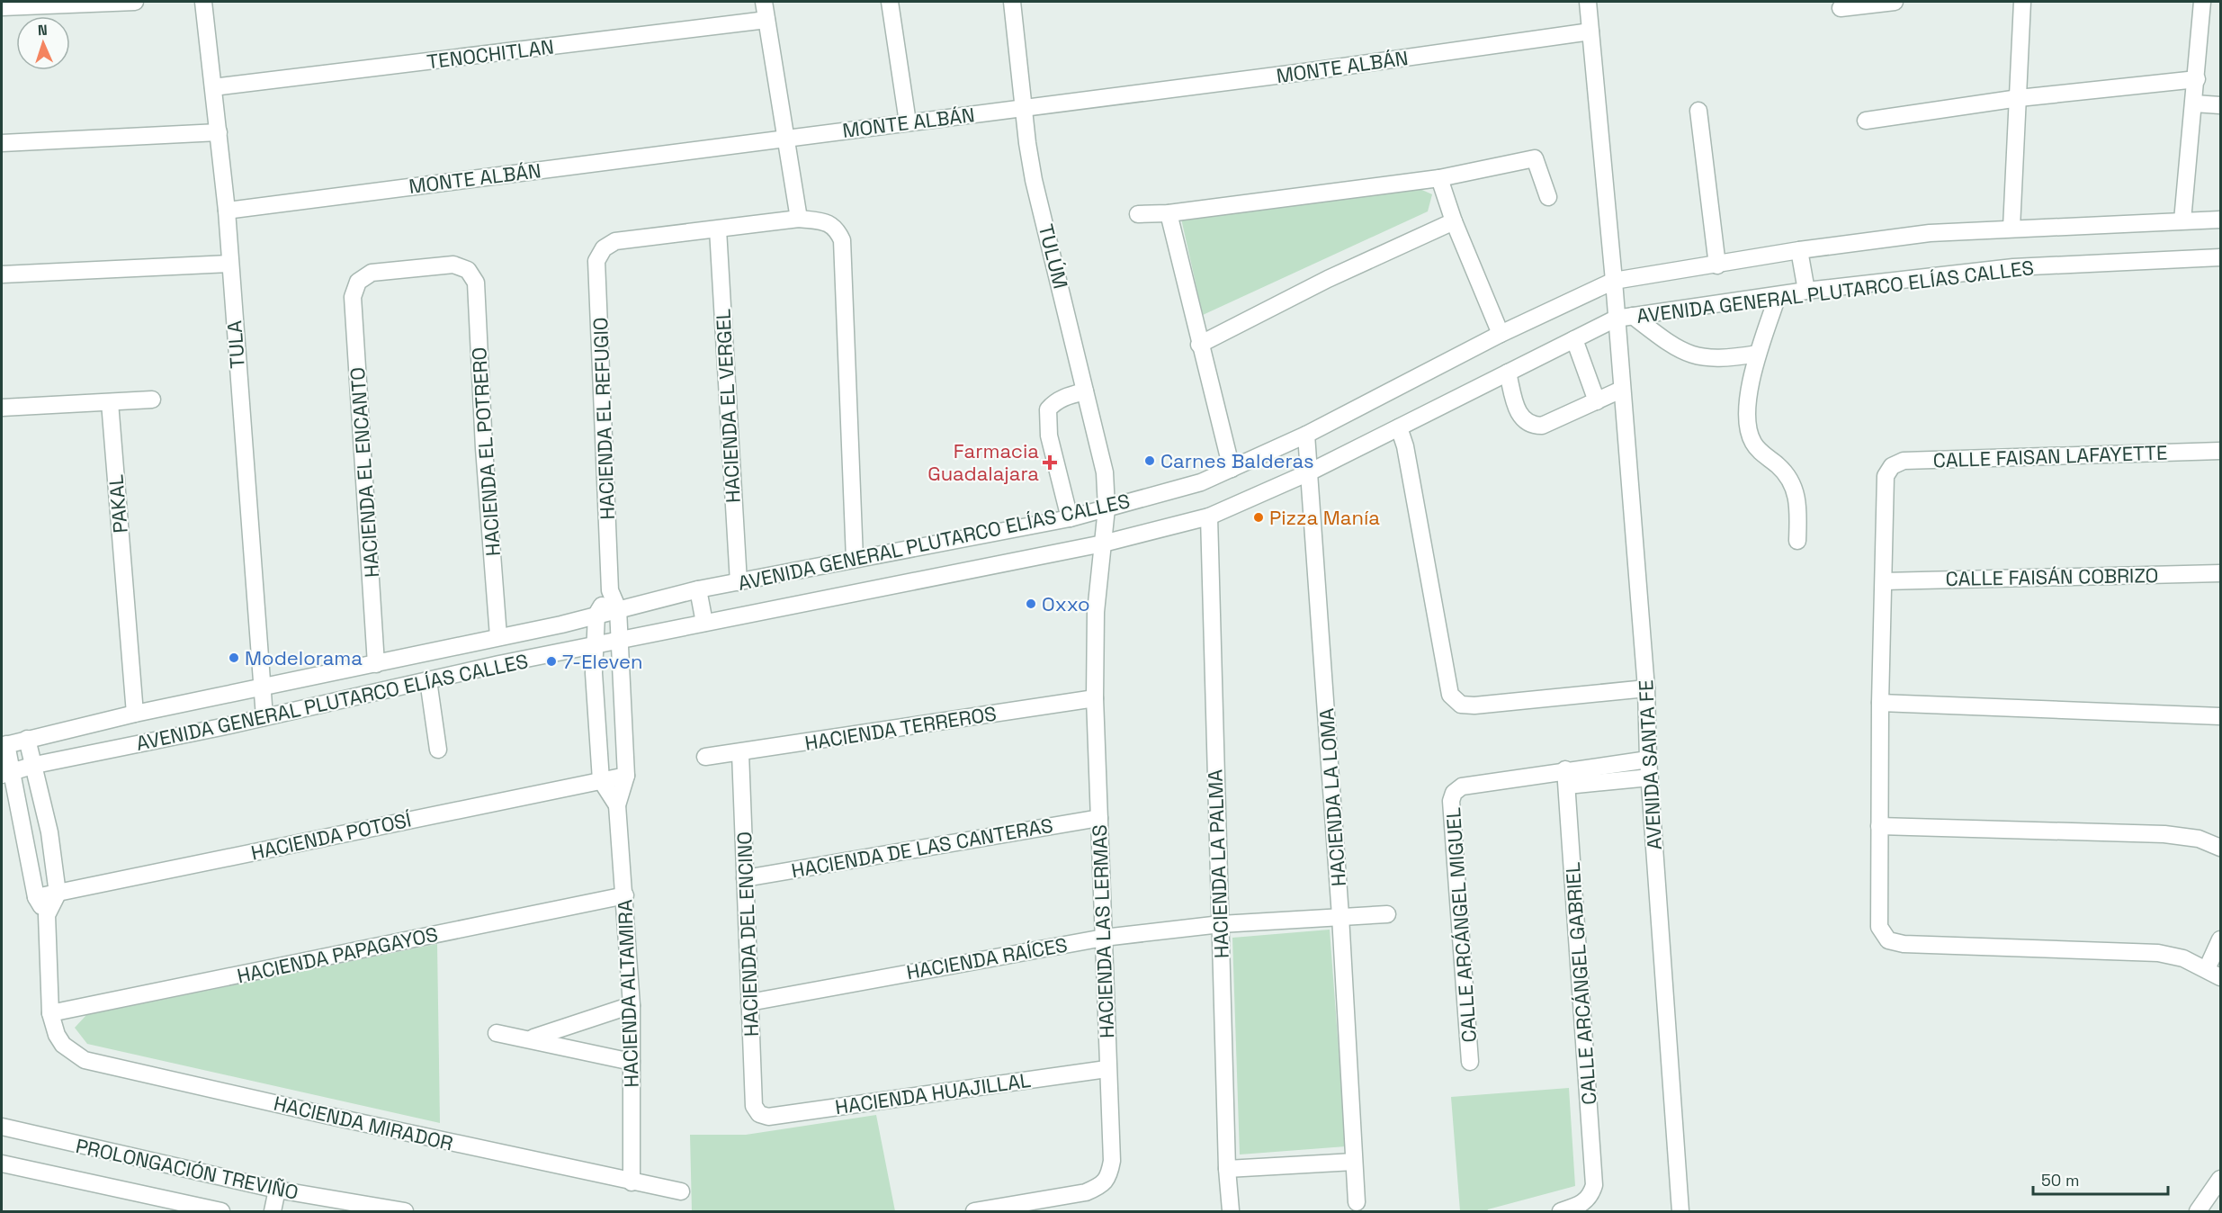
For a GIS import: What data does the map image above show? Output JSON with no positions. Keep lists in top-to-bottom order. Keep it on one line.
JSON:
{"streets":{"street":["TENOCHITLAN","MONTE ALBÁN","TULÚM","AVENIDA GENERAL PLUTARCO ELÍAS CALLES","TULA","HACIENDA EL VERGEL","HACIENDA EL REFUGIO","HACIENDA EL POTRERO","CALLE FAISAN LAFAYETTE","HACIENDA EL ENCANTO","PAKAL","CALLE FAISÁN COBRIZO","HACIENDA TERREROS","AVENIDA SANTA FE","HACIENDA LA LOMA","HACIENDA POTOSÍ","HACIENDA DE LAS CANTERAS","HACIENDA LA PALMA","CALLE ARCÁNGEL MIGUEL","HACIENDA LAS LERMAS","HACIENDA DEL ENCINO","HACIENDA PAPAGAYOS","HACIENDA RAÍCES","CALLE ARCÁNGEL GABRIEL","HACIENDA ALTAMIRA","HACIENDA HUAJILLAL","HACIENDA MIRADOR","PROLONGACIÓN TREVIÑO"]},"crossings":[["TENOCHITLAN","TULA"],["MONTE ALBÁN","TULÚM"],["MONTE ALBÁN","TULA"],["MONTE ALBÁN","AVENIDA SANTA FE"],["TULÚM","AVENIDA GENERAL PLUTARCO ELÍAS CALLES"],["TULÚM","HACIENDA LAS LERMAS"],["AVENIDA GENERAL PLUTARCO ELÍAS CALLES","TULA"],["AVENIDA GENERAL PLUTARCO ELÍAS CALLES","HACIENDA EL VERGEL"],["AVENIDA GENERAL PLUTARCO ELÍAS CALLES","HACIENDA EL REFUGIO"],["AVENIDA GENERAL PLUTARCO ELÍAS CALLES","HACIENDA EL POTRERO"],["AVENIDA GENERAL PLUTARCO ELÍAS CALLES","HACIENDA EL ENCANTO"],["AVENIDA GENERAL PLUTARCO ELÍAS CALLES","PAKAL"],["AVENIDA GENERAL PLUTARCO ELÍAS CALLES","AVENIDA SANTA FE"],["AVENIDA GENERAL PLUTARCO ELÍAS CALLES","HACIENDA LA LOMA"],["AVENIDA GENERAL PLUTARCO ELÍAS CALLES","HACIENDA LA PALMA"],["AVENIDA GENERAL PLUTARCO ELÍAS CALLES","HACIENDA LAS LERMAS"],["AVENIDA GENERAL PLUTARCO ELÍAS CALLES","HACIENDA ALTAMIRA"],["HACIENDA EL VERGEL","HACIENDA EL REFUGIO"],["HACIENDA EL REFUGIO","HACIENDA ALTAMIRA"],["HACIENDA EL POTRERO","HACIENDA EL ENCANTO"],["CALLE FAISAN LAFAYETTE","CALLE FAISÁN COBRIZO"],["HACIENDA TERREROS","HACIENDA LAS LERMAS"],["HACIENDA TERREROS","HACIENDA DEL ENCINO"],["AVENIDA SANTA FE","CALLE ARCÁNGEL MIGUEL"],["HACIENDA LA LOMA","HACIENDA RAÍCES"],["HACIENDA POTOSÍ","HACIENDA ALTAMIRA"],["HACIENDA DE LAS CANTERAS","HACIENDA LAS LERMAS"],["HACIENDA DE LAS CANTERAS","HACIENDA DEL ENCINO"],["HACIENDA LA PALMA","HACIENDA RAÍCES"],["CALLE ARCÁNGEL MIGUEL","CALLE ARCÁNGEL GABRIEL"],["HACIENDA LAS LERMAS","HACIENDA RAÍCES"],["HACIENDA LAS LERMAS","HACIENDA HUAJILLAL"],["HACIENDA DEL ENCINO","HACIENDA RAÍCES"],["HACIENDA DEL ENCINO","HACIENDA HUAJILLAL"],["HACIENDA PAPAGAYOS","HACIENDA ALTAMIRA"],["HACIENDA PAPAGAYOS","HACIENDA MIRADOR"],["HACIENDA ALTAMIRA","HACIENDA MIRADOR"]],"places":{"other":["Carnes Balderas","Pizza Manía","Oxxo","Modelorama","7-Eleven"],"health":["Farmacia Guadalajara"]},"scale_bar":"50 m","north":"top"}
